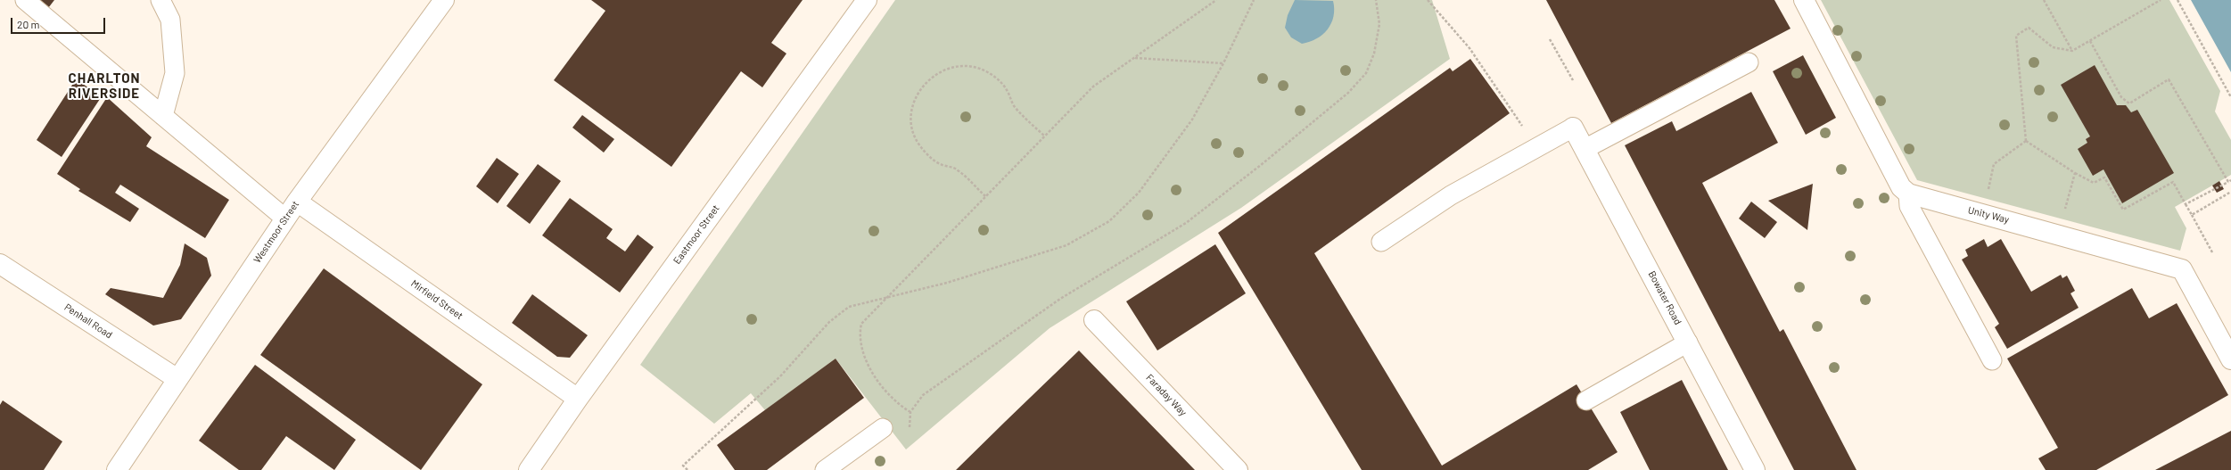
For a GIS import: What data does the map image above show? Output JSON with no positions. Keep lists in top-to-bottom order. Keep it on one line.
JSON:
{"streets":{"street":["Unity Way","Westmoor Street","Eastmoor Street","Bowater Road","Mirfield Street","Penhall Road","Faraday Way"]},"crossings":[["Westmoor Street","Mirfield Street"],["Westmoor Street","Penhall Road"],["Eastmoor Street","Mirfield Street"]],"districts":["CHARLTON RIVERSIDE"],"scale_bar":"20 m"}
